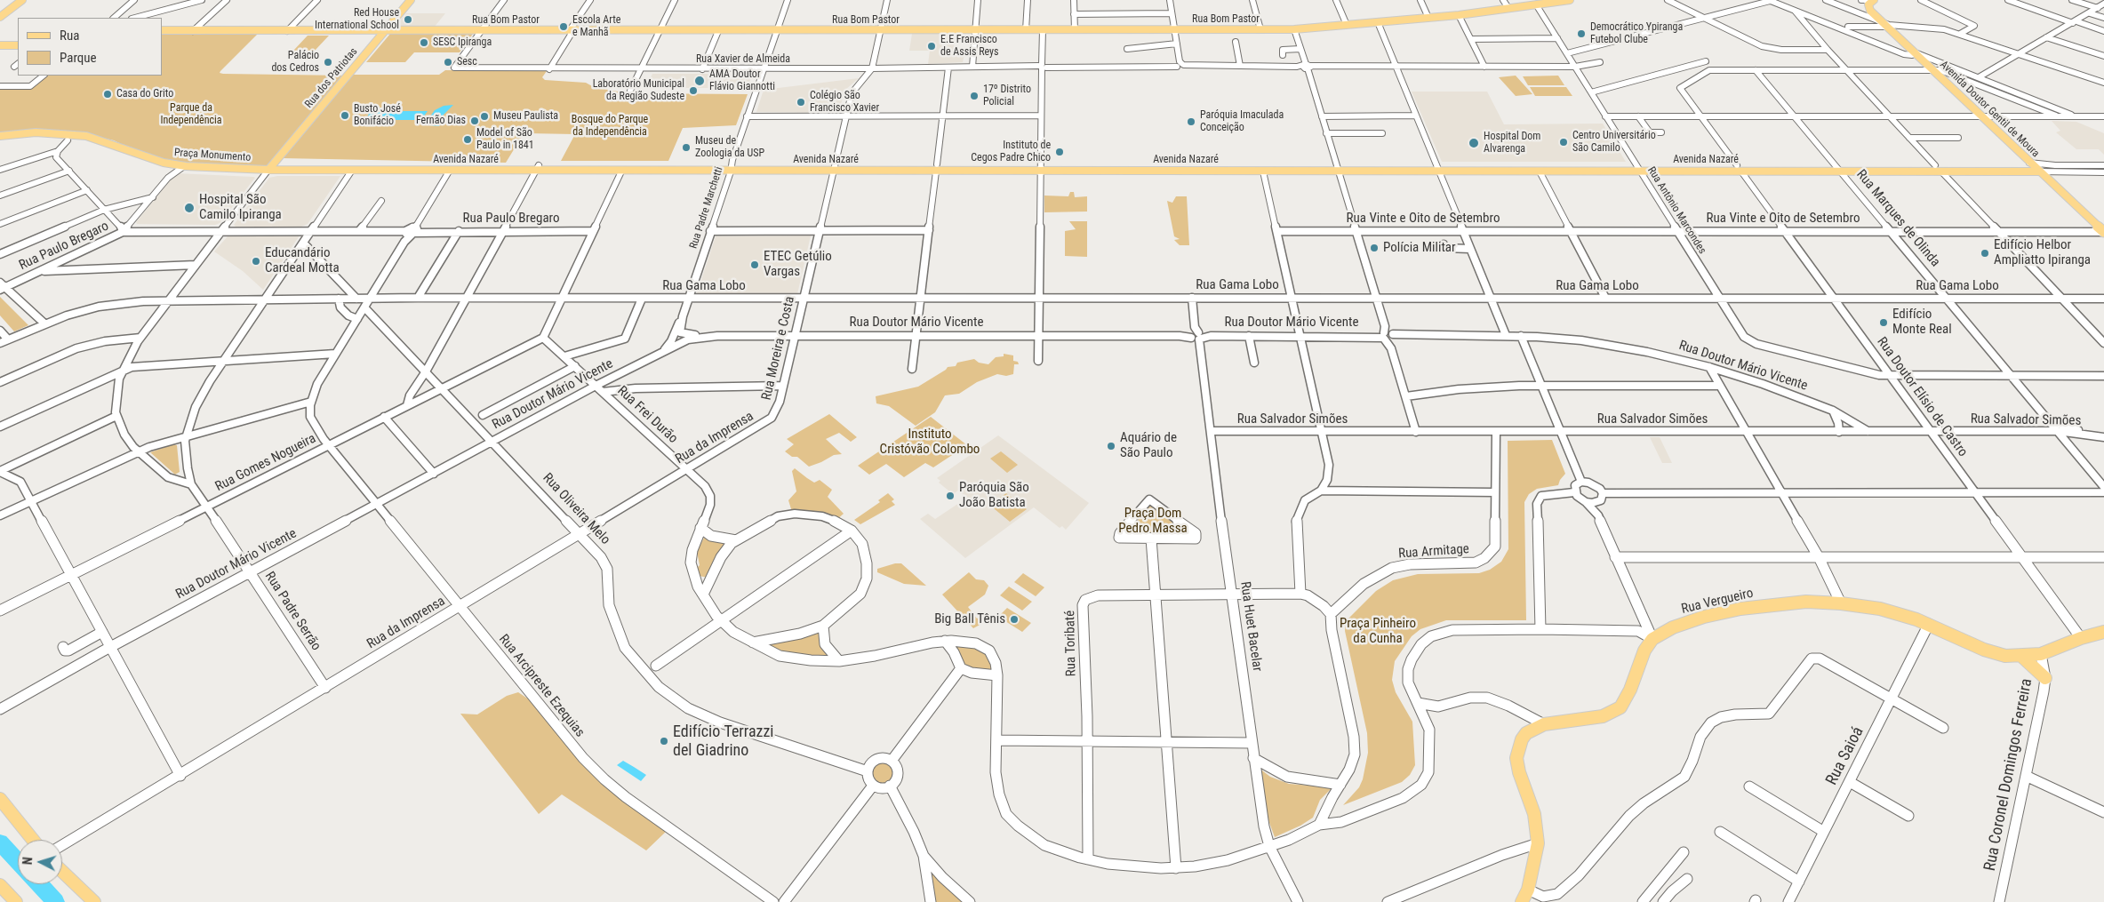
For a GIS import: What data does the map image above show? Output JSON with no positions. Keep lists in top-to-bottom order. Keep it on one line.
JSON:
{"streets":{"main road":["Rua Bom Pastor","Rua dos Patriotas","Avenida Doutor Gentil de Moura","Praça Monumento","Avenida Nazaré","Rua Vergueiro"],"street":["Rua Xavier de Almeida","Rua Padre Marchetti","Rua Antônio Marcondes","Rua Paulo Bregaro","Rua Vinte e Oito de Setembro","Rua Marques de Olinda","Rua Gama Lobo","Rua Doutor Mário Vicente","Rua Moreira e Costa","Rua Doutor Elísio de Castro","Rua Frei Durão","Rua Salvador Simões","Rua da Imprensa","Rua Gomes Nogueira","Rua Oliveira Melo","Rua Armitage","Rua Padre Serrão","Rua Huet Bacelar","Rua Toribaté","Rua Arcipreste Ezequias","Rua Saioá","Rua Coronel Domingos Ferreira"]},"crossings":[["Rua Bom Pastor","Rua dos Patriotas"],["Rua Bom Pastor","Rua Padre Marchetti"],["Rua Bom Pastor","Rua Antônio Marcondes"],["Rua Bom Pastor","Rua Moreira e Costa"],["Rua Xavier de Almeida","Rua Padre Marchetti"],["Rua Xavier de Almeida","Rua Antônio Marcondes"],["Rua Xavier de Almeida","Rua Moreira e Costa"],["Rua dos Patriotas","Praça Monumento"],["Rua dos Patriotas","Avenida Nazaré"],["Avenida Doutor Gentil de Moura","Avenida Nazaré"],["Praça Monumento","Avenida Nazaré"],["Avenida Nazaré","Rua Padre Marchetti"],["Avenida Nazaré","Rua Antônio Marcondes"],["Avenida Nazaré","Rua Marques de Olinda"],["Avenida Nazaré","Rua Moreira e Costa"],["Avenida Nazaré","Rua Doutor Elísio de Castro"],["Rua Padre Marchetti","Rua Gama Lobo"],["Rua Padre Marchetti","Rua Doutor Mário Vicente"],["Rua Antônio Marcondes","Rua Vinte e Oito de Setembro"],["Rua Antônio Marcondes","Rua Gama Lobo"],["Rua Antônio Marcondes","Rua Doutor Elísio de Castro"],["Rua Vinte e Oito de Setembro","Rua Marques de Olinda"],["Rua Vinte e Oito de Setembro","Rua Doutor Elísio de Castro"],["Rua Marques de Olinda","Rua Gama Lobo"],["Rua Marques de Olinda","Rua Salvador Simões"],["Rua Gama Lobo","Rua Moreira e Costa"],["Rua Gama Lobo","Rua Doutor Elísio de Castro"],["Rua Gama Lobo","Rua Huet Bacelar"],["Rua Doutor Mário Vicente","Rua Moreira e Costa"],["Rua Doutor Mário Vicente","Rua Frei Durão"],["Rua Doutor Mário Vicente","Rua Salvador Simões"],["Rua Doutor Mário Vicente","Rua Oliveira Melo"],["Rua Doutor Mário Vicente","Rua Padre Serrão"],["Rua Doutor Mário Vicente","Rua Huet Bacelar"],["Rua Doutor Mário Vicente","Rua Arcipreste Ezequias"],["Rua Moreira e Costa","Rua da Imprensa"],["Rua Doutor Elísio de Castro","Rua Salvador Simões"],["Rua Doutor Elísio de Castro","Rua Vergueiro"],["Rua Frei Durão","Rua da Imprensa"],["Rua Frei Durão","Rua Gomes Nogueira"],["Rua Salvador Simões","Rua Armitage"],["Rua Salvador Simões","Rua Huet Bacelar"],["Rua da Imprensa","Rua Oliveira Melo"],["Rua da Imprensa","Rua Padre Serrão"],["Rua da Imprensa","Rua Arcipreste Ezequias"],["Rua Gomes Nogueira","Rua Oliveira Melo"],["Rua Gomes Nogueira","Rua Padre Serrão"],["Rua Gomes Nogueira","Rua Arcipreste Ezequias"],["Rua Armitage","Rua Toribaté"],["Rua Vergueiro","Rua Saioá"],["Rua Vergueiro","Rua Coronel Domingos Ferreira"],["Rua Huet Bacelar","Rua Toribaté"]],"parks":["Parque da Independência","Bosque do Parque da Independência","Instituto Cristóvão Colombo","Praça Dom Pedro Massa","Praça Pinheiro da Cunha"],"places":["Red House International School","Escola Arte e Manhã","Democrático Ypiranga Futebol Clube","SESC Ipiranga","E.E Francisco de Assis Reys","Palácio dos Cedros","Sesc","AMA Doutor Flávio Giannotti","Laboratório Municipal da Região Sudeste","Casa do Grito","17º Distrito Policial","Colégio São Francisco Xavier","Busto José Bonifácio","Museu Paulista","Fernão Dias","Paróquia Imaculada Conceição","Model of São Paulo in 1841","Centro Universitário São Camilo","Hospital Dom Alvarenga","Museu de Zoologia da USP","Instituto de Cegos Padre Chico","Hospital São Camilo Ipiranga","Polícia Militar","Edifício Helbor Ampliatto Ipiranga","Educandário Cardeal Motta","ETEC Getúlio Vargas","Edifício Monte Real","Aquário de São Paulo","Paróquia São João Batista","Big Ball Tênis","Edifício Terrazzi del Giadrino"],"legend":["Rua","Parque"],"north":"left"}
